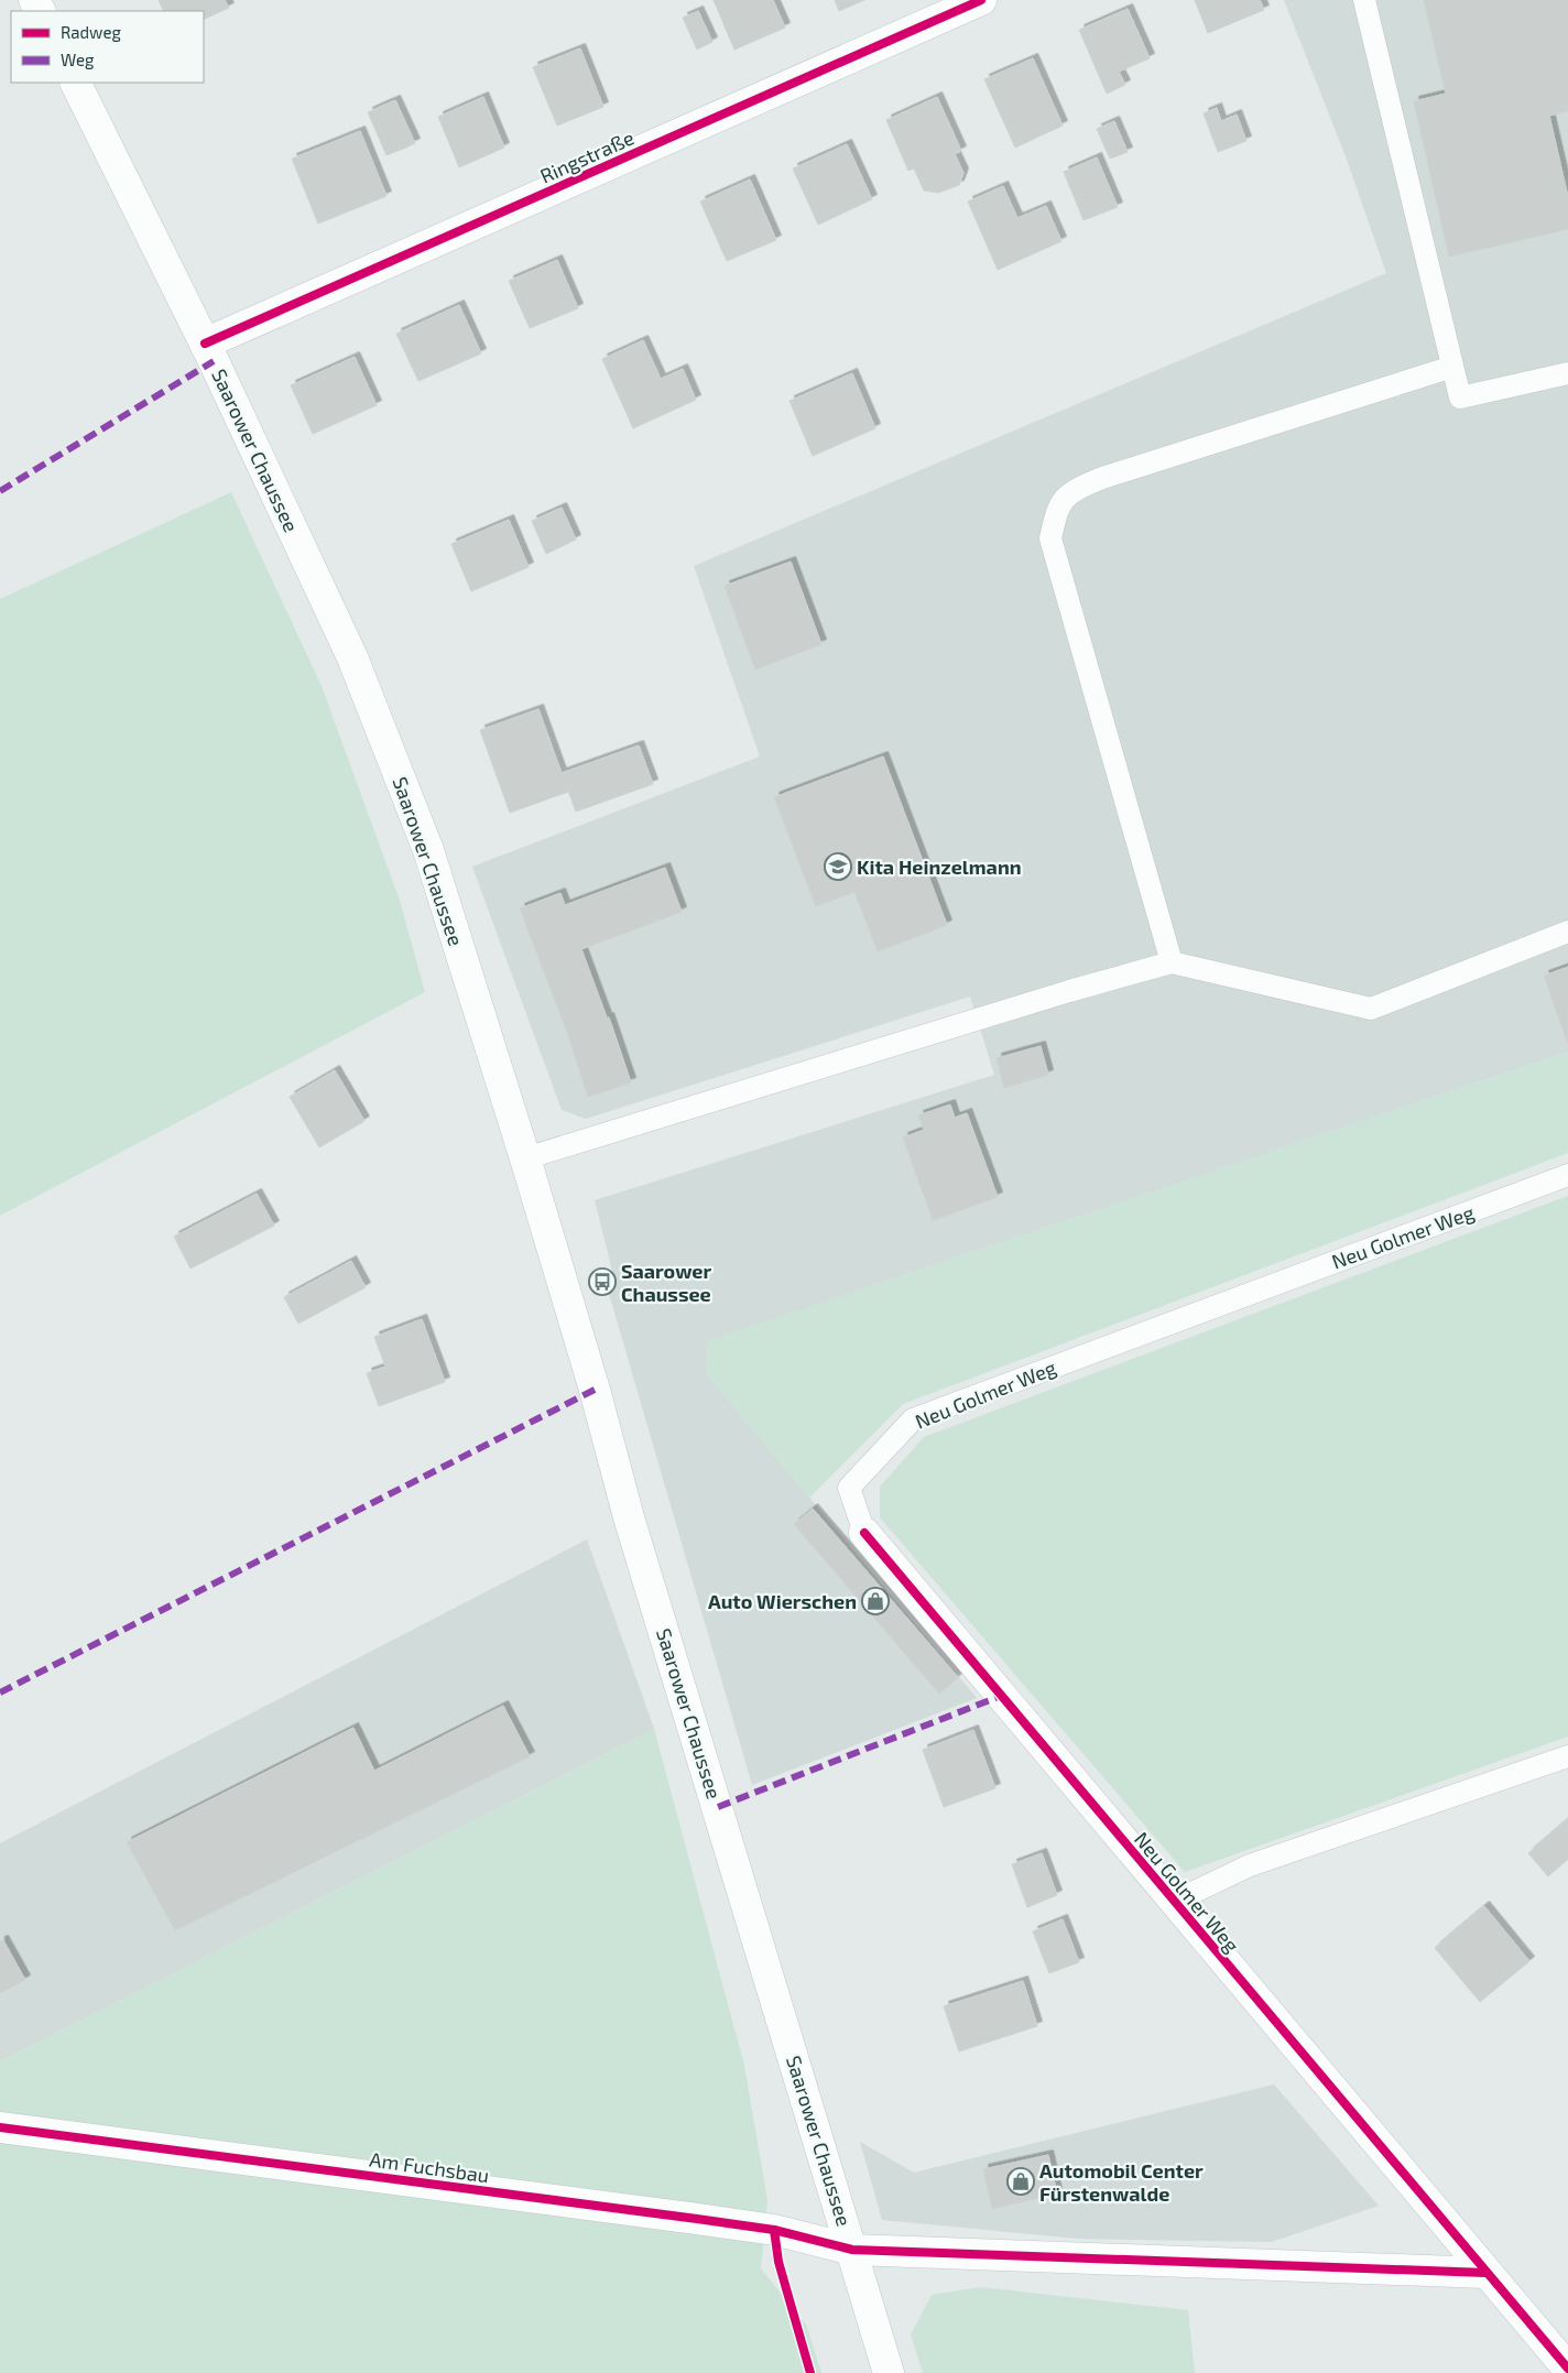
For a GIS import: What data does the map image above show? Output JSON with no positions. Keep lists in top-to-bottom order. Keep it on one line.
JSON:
{"streets":{"street":["Ringstraße","Saarower Chaussee","Neu Golmer Weg","Am Fuchsbau"]},"crossings":[["Ringstraße","Saarower Chaussee"],["Saarower Chaussee","Am Fuchsbau"]],"places":{"school or university":["Kita Heinzelmann"],"bus stop":["Saarower Chaussee"],"shop":["Auto Wierschen","Automobil Center Fürstenwalde"]},"legend":["Radweg","Weg"]}
